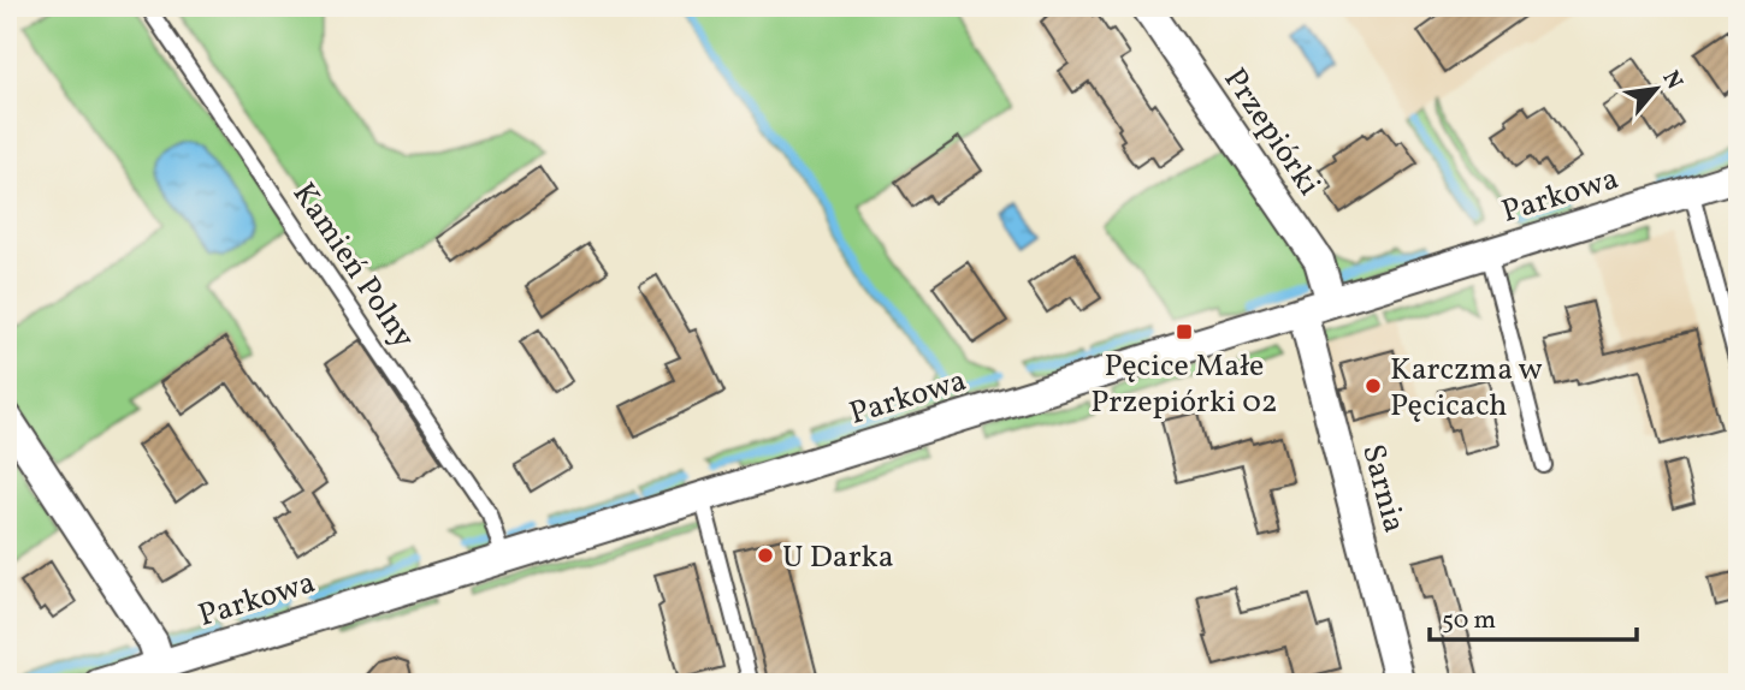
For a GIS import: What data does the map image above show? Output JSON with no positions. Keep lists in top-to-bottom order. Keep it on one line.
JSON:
{"streets":{"street":["Przepiórki","Parkowa","Sarnia"],"lane":["Kamień Polny"]},"crossings":[["Przepiórki","Parkowa"],["Parkowa","Kamień Polny"],["Parkowa","Sarnia"]],"places":{"transit":["Pęcice Małe Przepiórki 02"],"other":["Karczma w Pęcicach","U Darka"]},"scale_bar":"50 m","north":"top right"}
